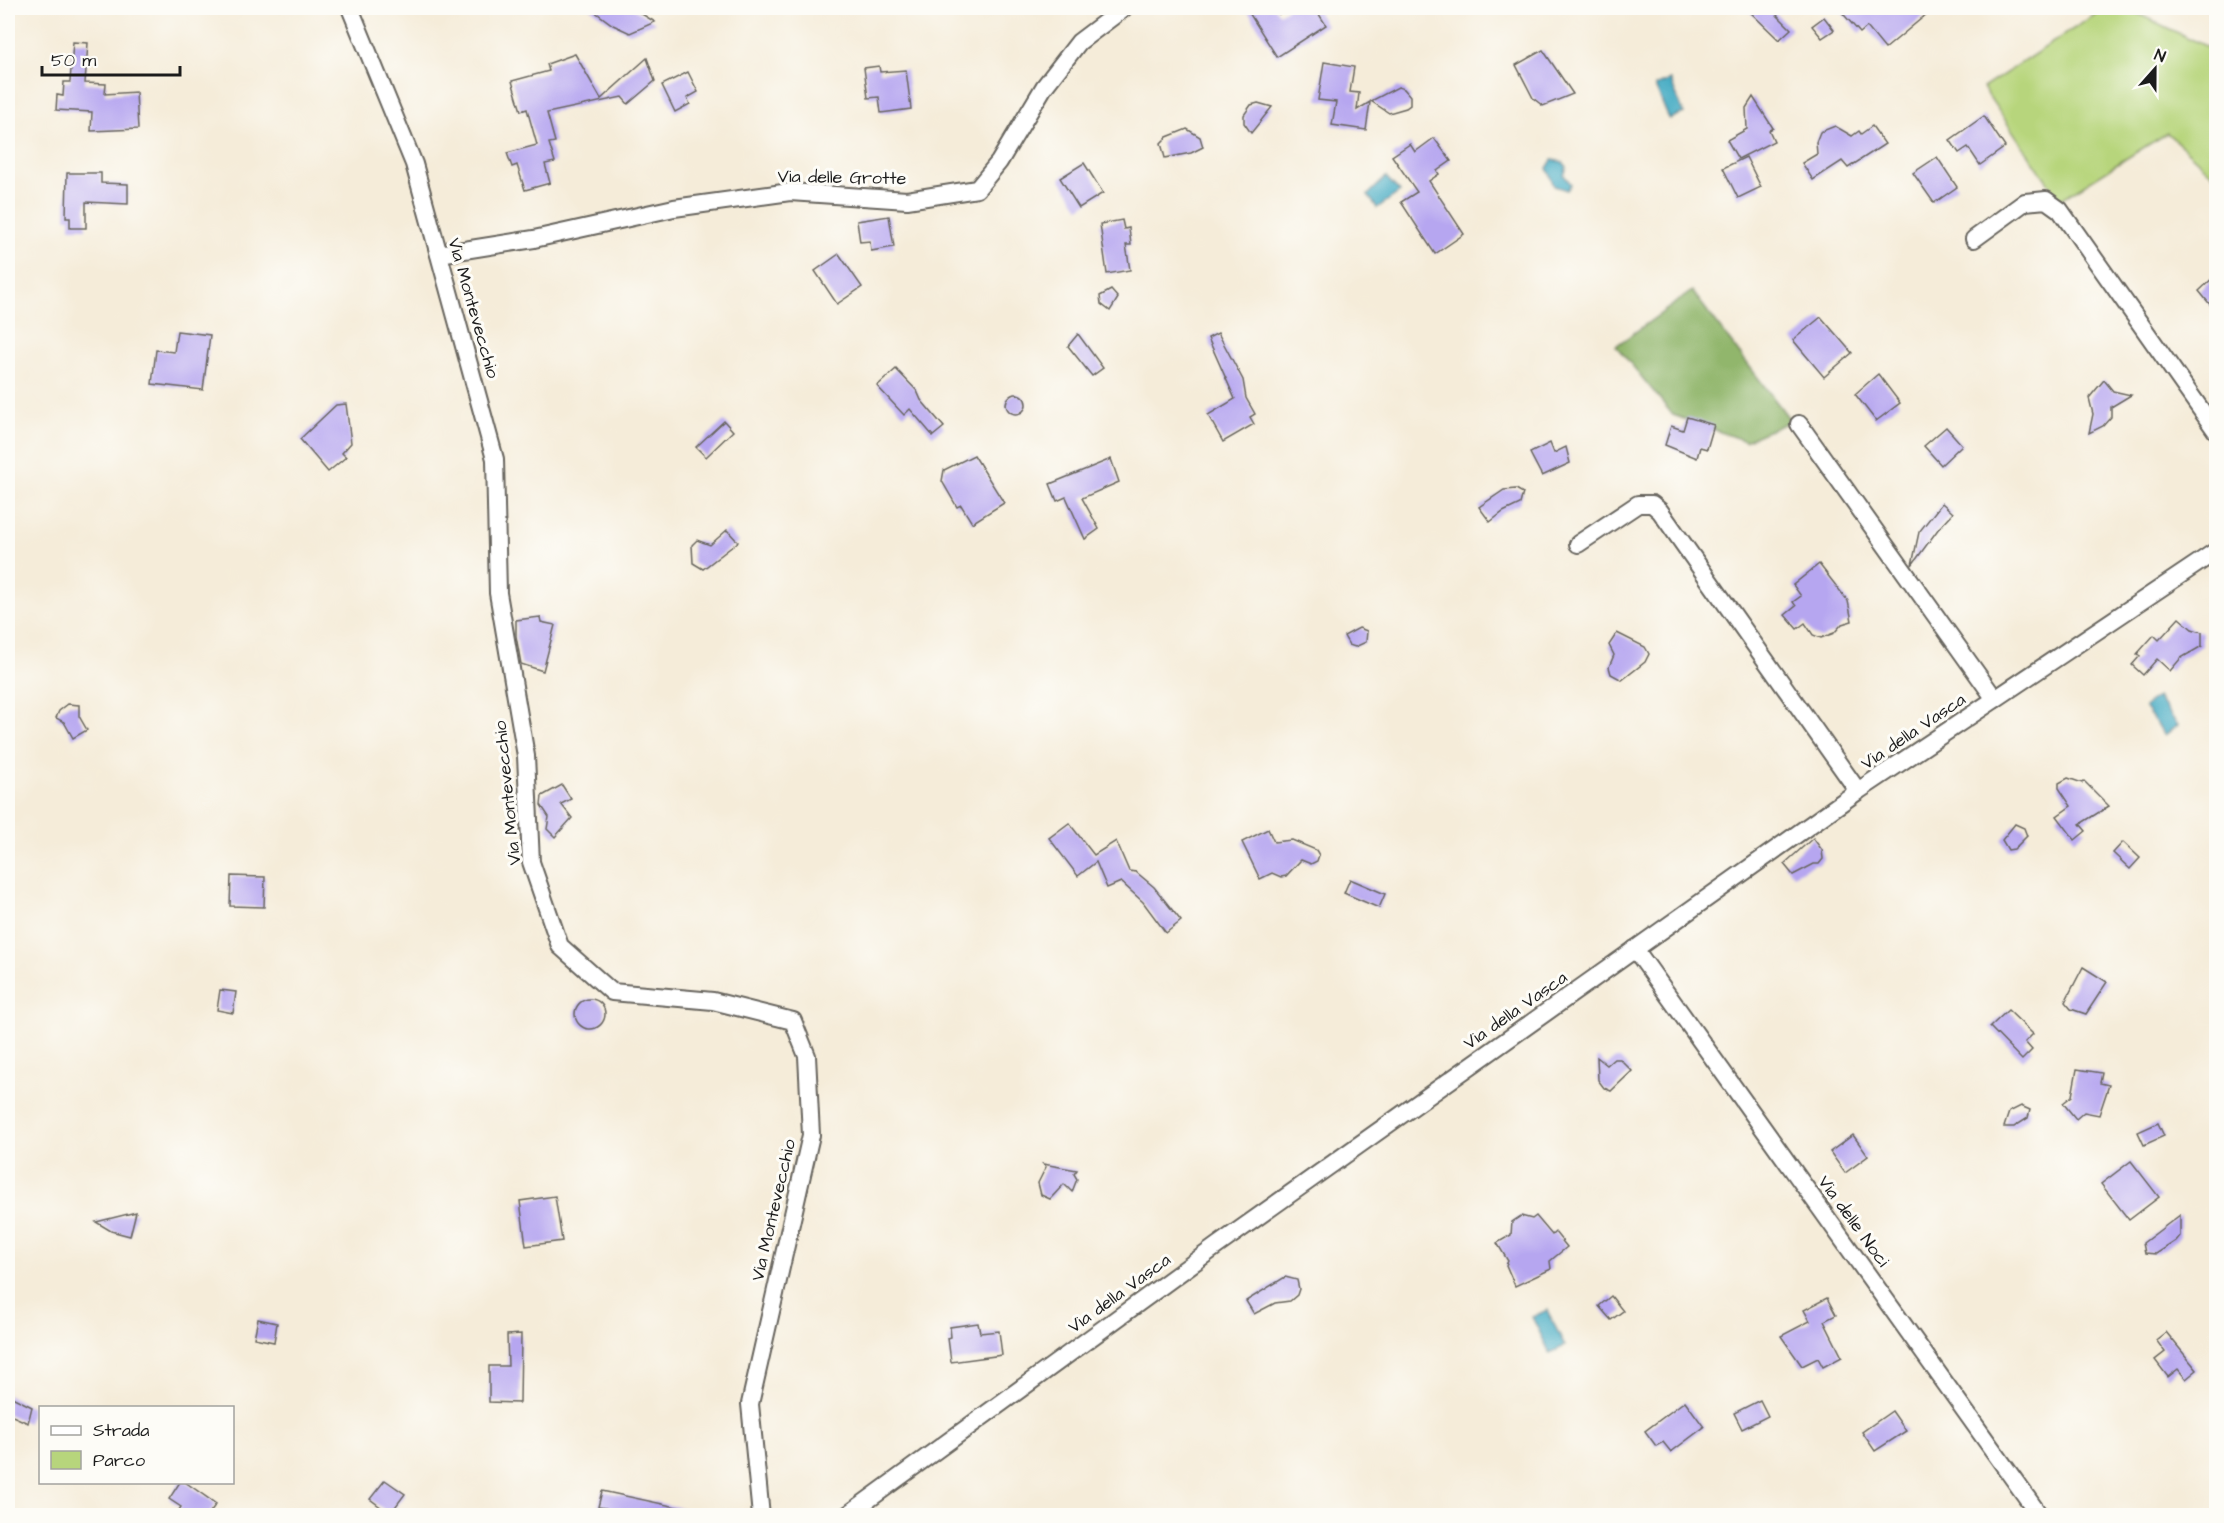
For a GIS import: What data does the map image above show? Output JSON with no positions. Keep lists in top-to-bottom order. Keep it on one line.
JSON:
{"streets":{"street":["Via delle Grotte","Via Montevecchio","Via della Vasca","Via delle Noci"]},"crossings":[["Via delle Grotte","Via Montevecchio"],["Via della Vasca","Via delle Noci"]],"legend":["Strada","Parco"],"scale_bar":"50 m","north":"top"}
